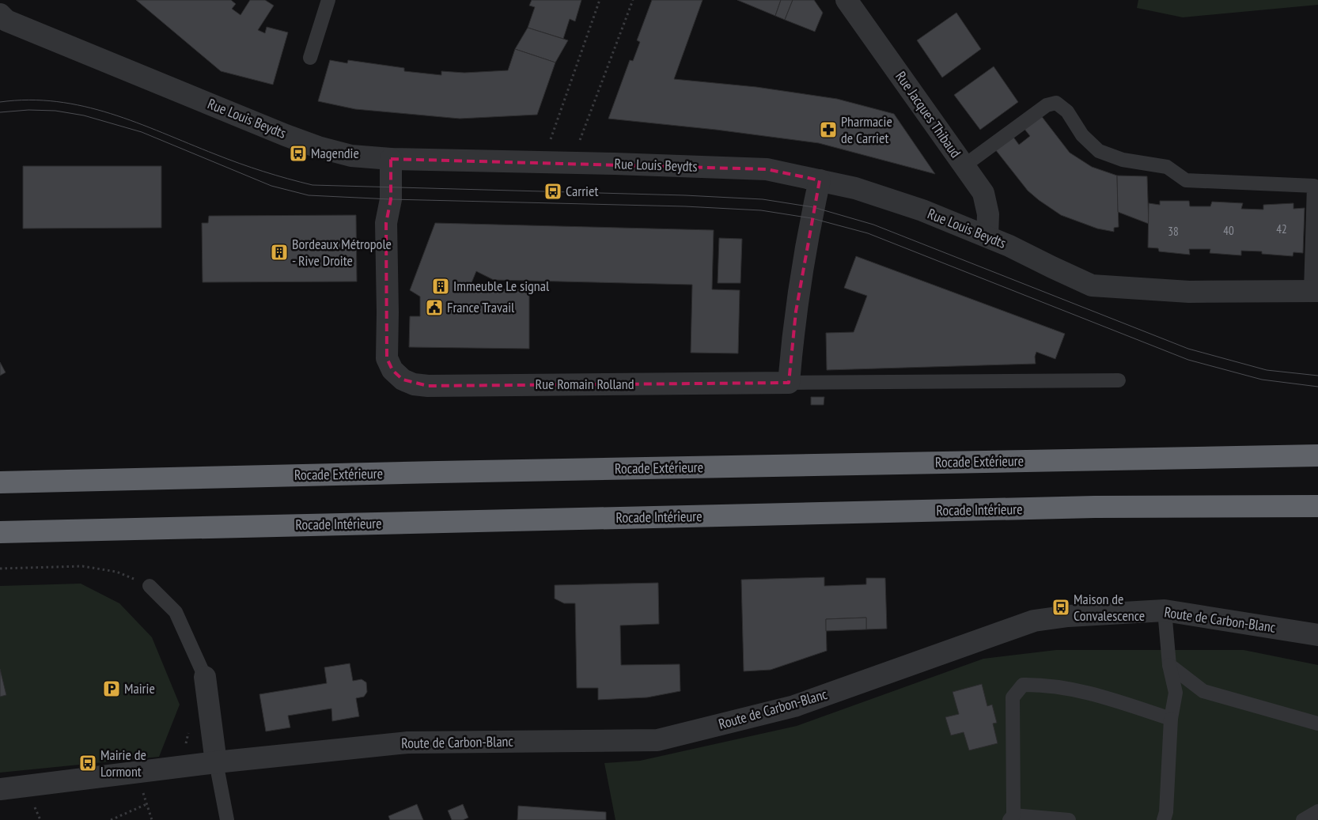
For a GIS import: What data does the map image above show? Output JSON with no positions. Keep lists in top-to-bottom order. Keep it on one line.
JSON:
{"streets":{"highway":["Rocade Extérieure","Rocade Intérieure"],"street":["Rue Jacques Thibaud","Rue Louis Beydts","Rue Romain Rolland","Route de Carbon-Blanc"]},"crossings":[["Rue Jacques Thibaud","Rue Louis Beydts"],["Rue Louis Beydts","Rue Romain Rolland"]],"places":{"pharmacy":["Pharmacie de Carriet"],"bus stop":["Magendie","Carriet","Maison de Convalescence","Mairie de Lormont"],"building":["Bordeaux Métropole - Rive Droite","Immeuble Le signal"],"public building":["France Travail"],"parking":["Mairie"]},"house_numbers":["42","40","38"]}
